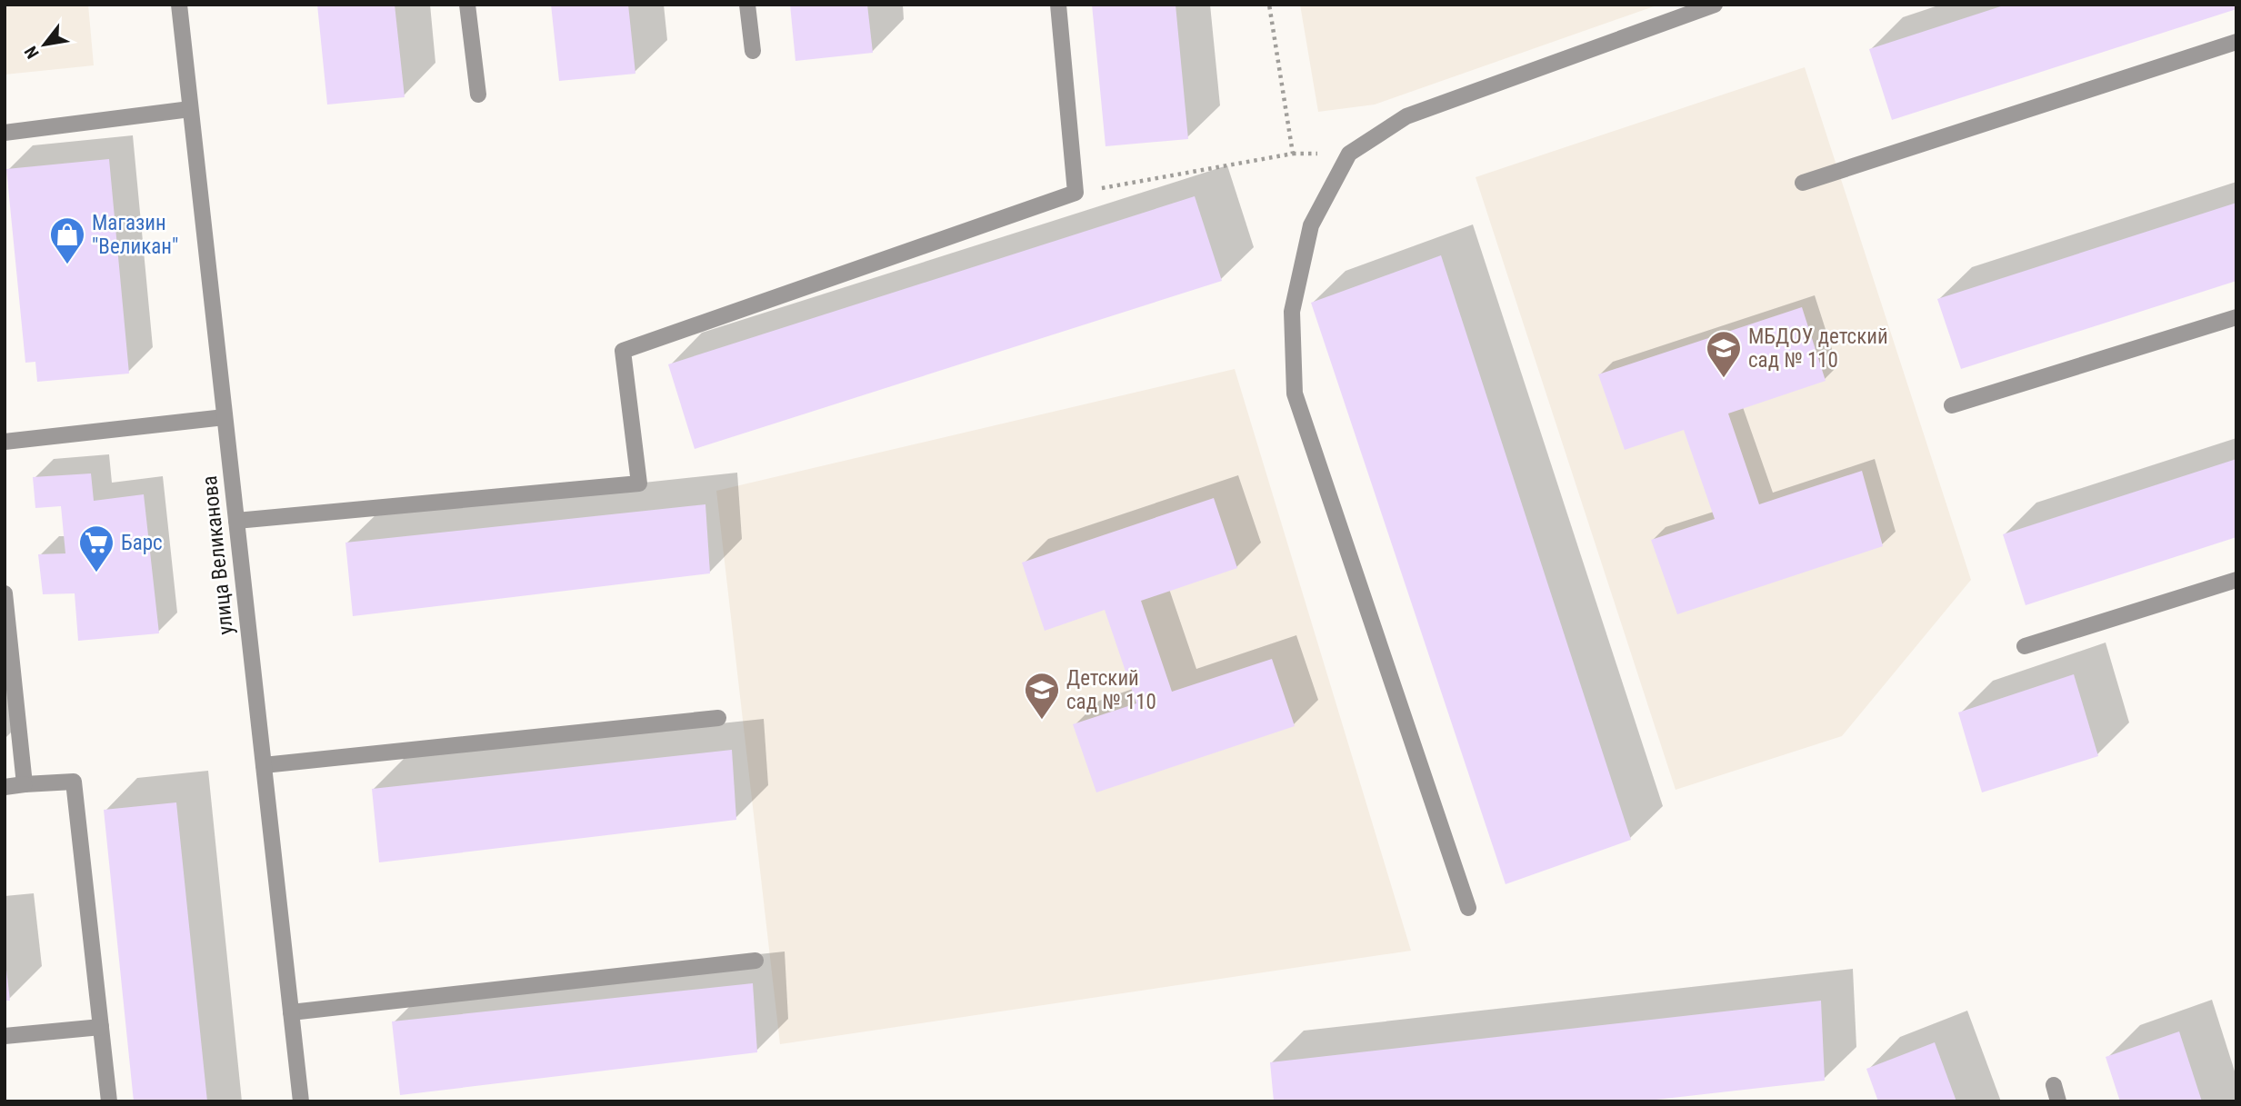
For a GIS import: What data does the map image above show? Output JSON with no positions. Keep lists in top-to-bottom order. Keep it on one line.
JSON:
{"streets":{"street":["улица Великанова"]},"places":{"shop":["Магазин \"Великан\""],"school or university":["МБДОУ детский сад № 110","Детский сад № 110"],"supermarket":["Барс"]},"north":"bottom left"}
